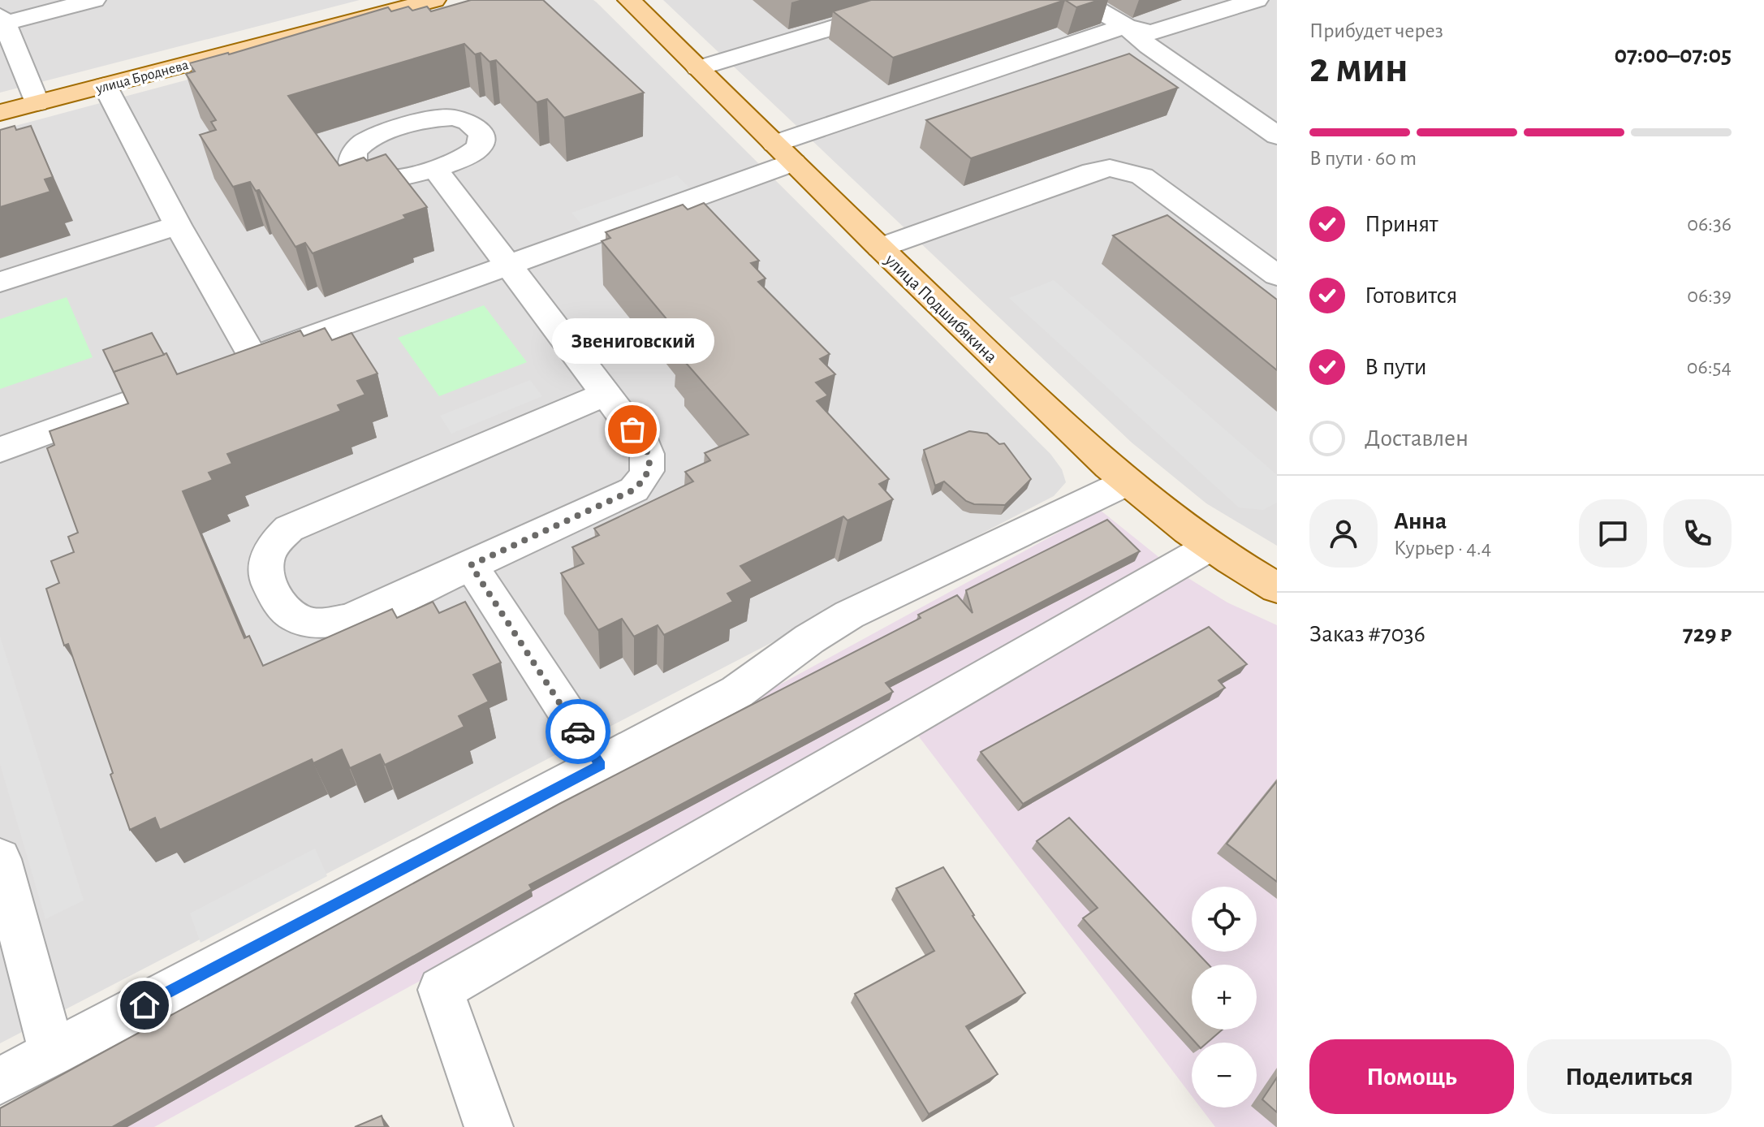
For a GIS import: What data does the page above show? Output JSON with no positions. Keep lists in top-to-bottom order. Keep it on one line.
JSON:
{"streets":{"main road":["улица Броднева","улица Подшибякина"]},"places":["Звениговский"],"page":{"heading":["2 мин","Прибудет через","07:00–07:05"],"panel":["Анна","Курьер · 4.4","Заказ #7036","729 ₽"],"bar":"В пути · 60 m","list":[["Принят","06:36"],["Готовится","06:39"],["В пути","06:54"],"Доставлен"],"bubble":"Звениговский","map_buttons":["+","−"],"buttons":["Помощь","Поделиться"]}}
